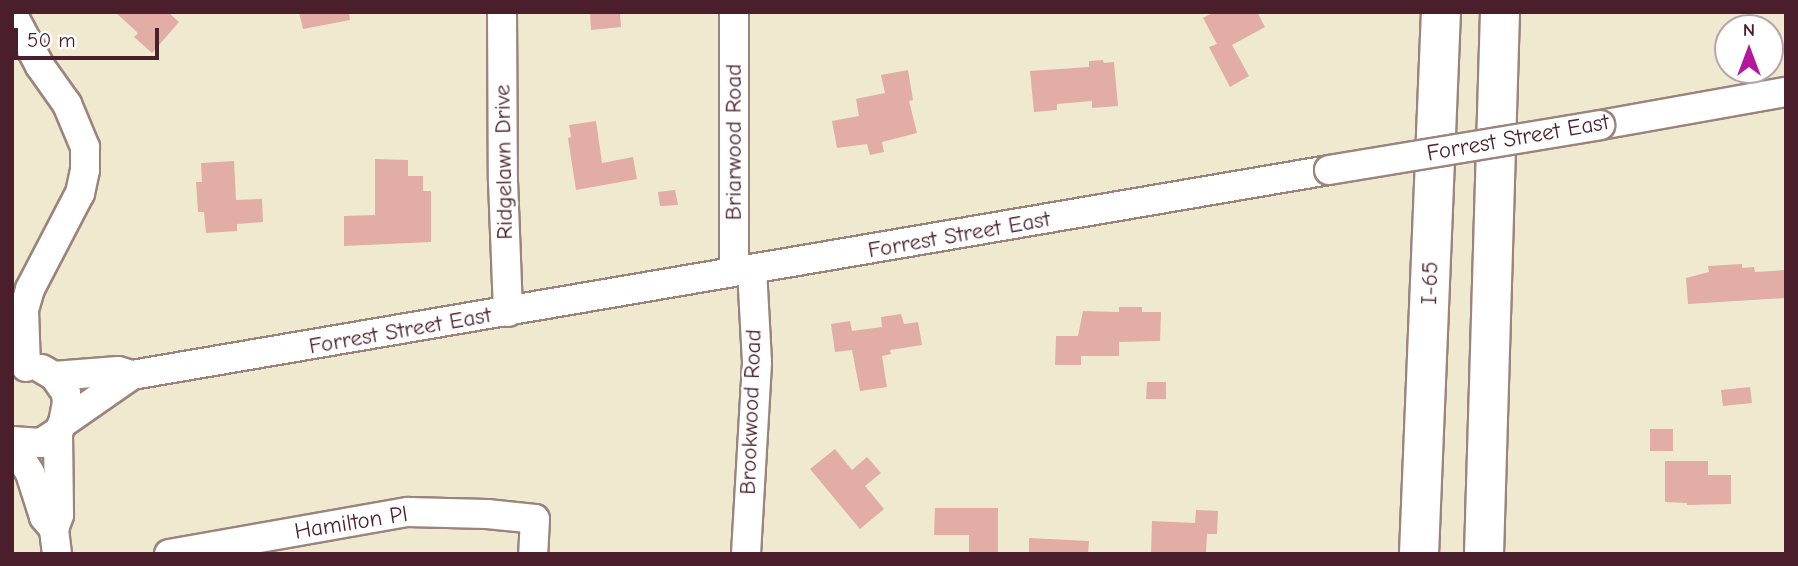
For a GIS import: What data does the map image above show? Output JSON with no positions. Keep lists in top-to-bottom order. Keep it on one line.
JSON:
{"streets":{"highway":["I-65"],"street":["Forrest Street East","Briarwood Road","Ridgelawn Drive","Brookwood Road","Hamilton Pl"]},"crossings":[["Forrest Street East","Briarwood Road"],["Forrest Street East","Ridgelawn Drive"],["Forrest Street East","Brookwood Road"],["Briarwood Road","Brookwood Road"]],"scale_bar":"50 m","north":"top"}
